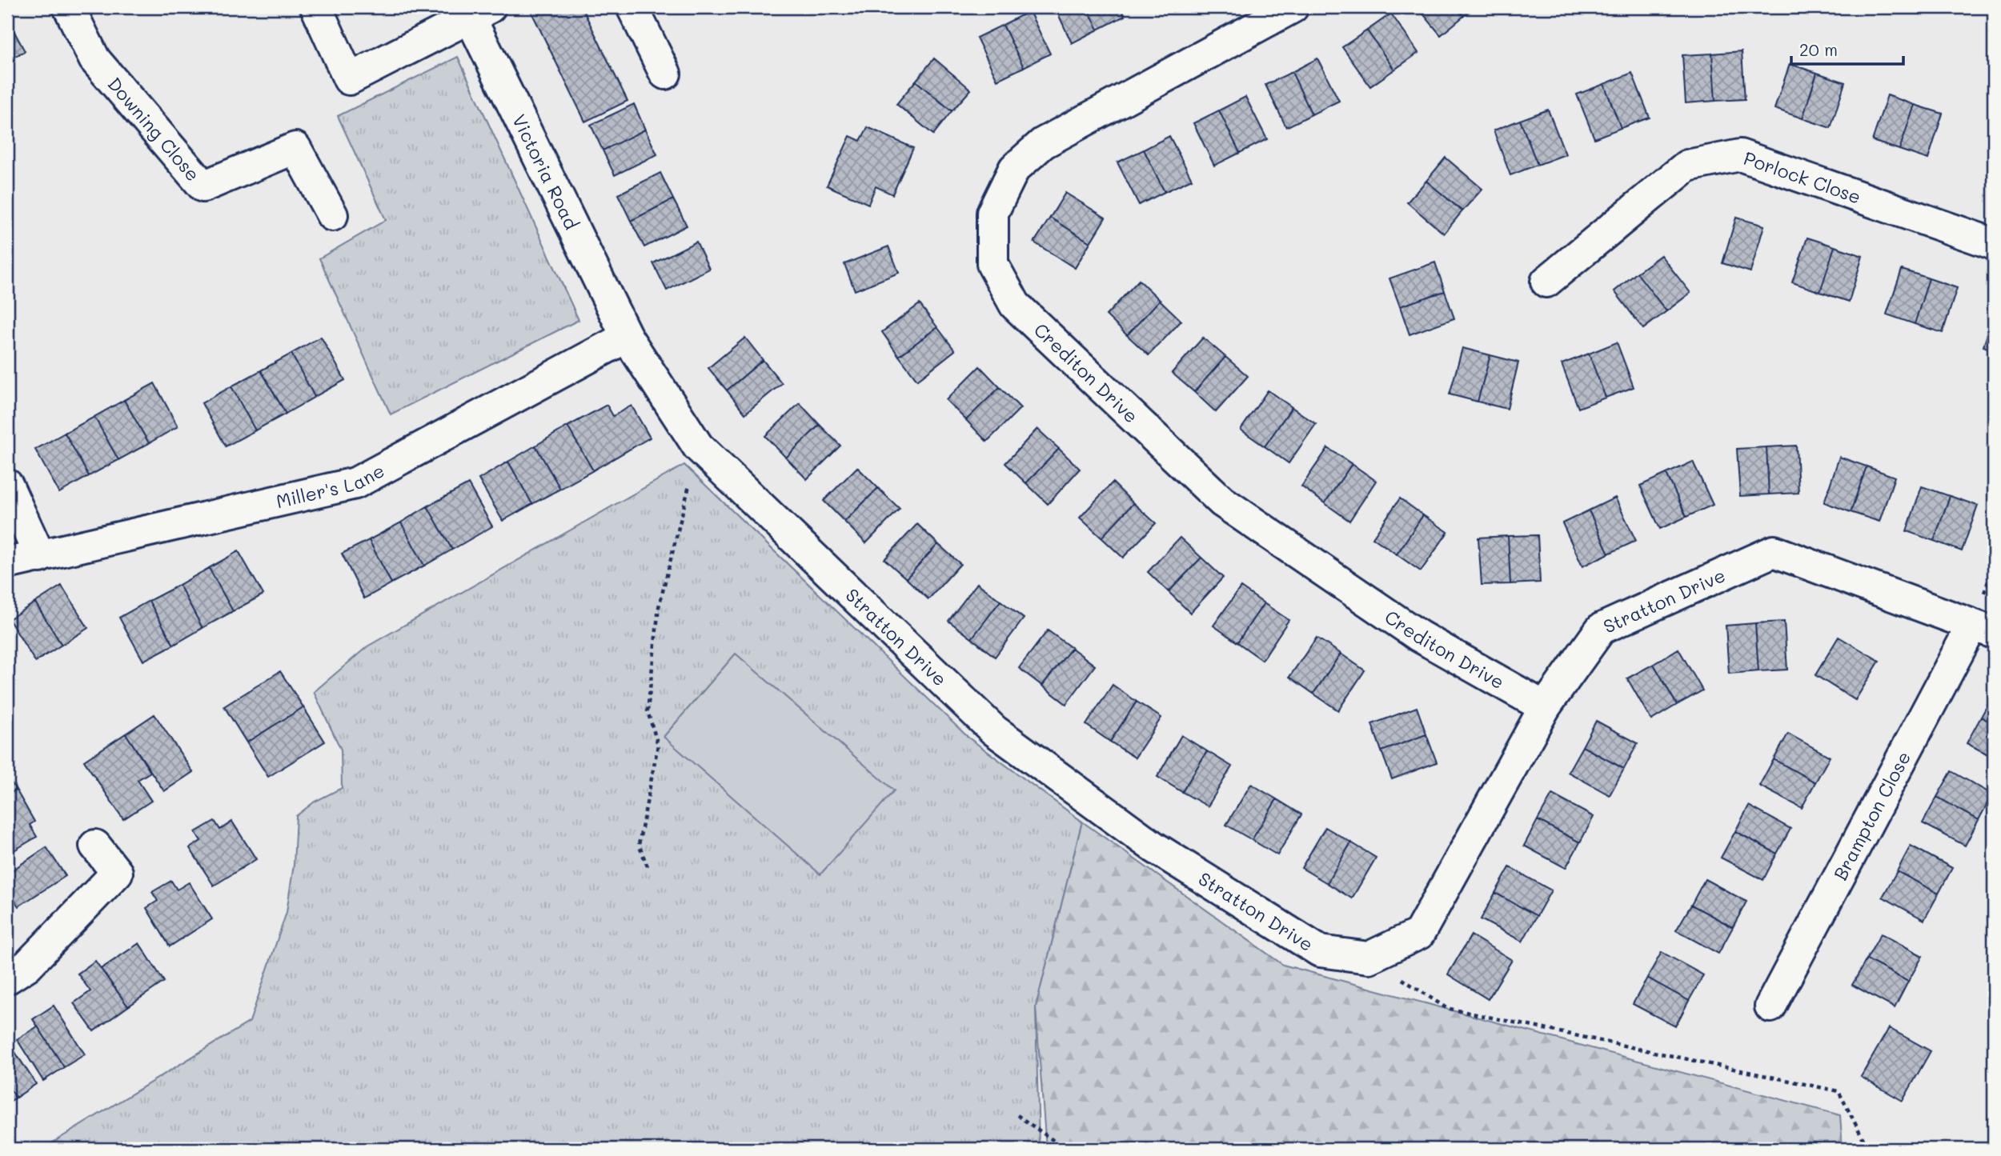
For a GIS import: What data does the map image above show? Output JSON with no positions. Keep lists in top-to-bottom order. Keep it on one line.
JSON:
{"streets":{"street":["Downing Close","Victoria Road","Porlock Close","Crediton Drive","Miller's Lane","Stratton Drive","Brampton Close"]},"crossings":[["Victoria Road","Miller's Lane"],["Victoria Road","Stratton Drive"],["Crediton Drive","Stratton Drive"],["Miller's Lane","Stratton Drive"],["Stratton Drive","Brampton Close"]],"scale_bar":"20 m"}
